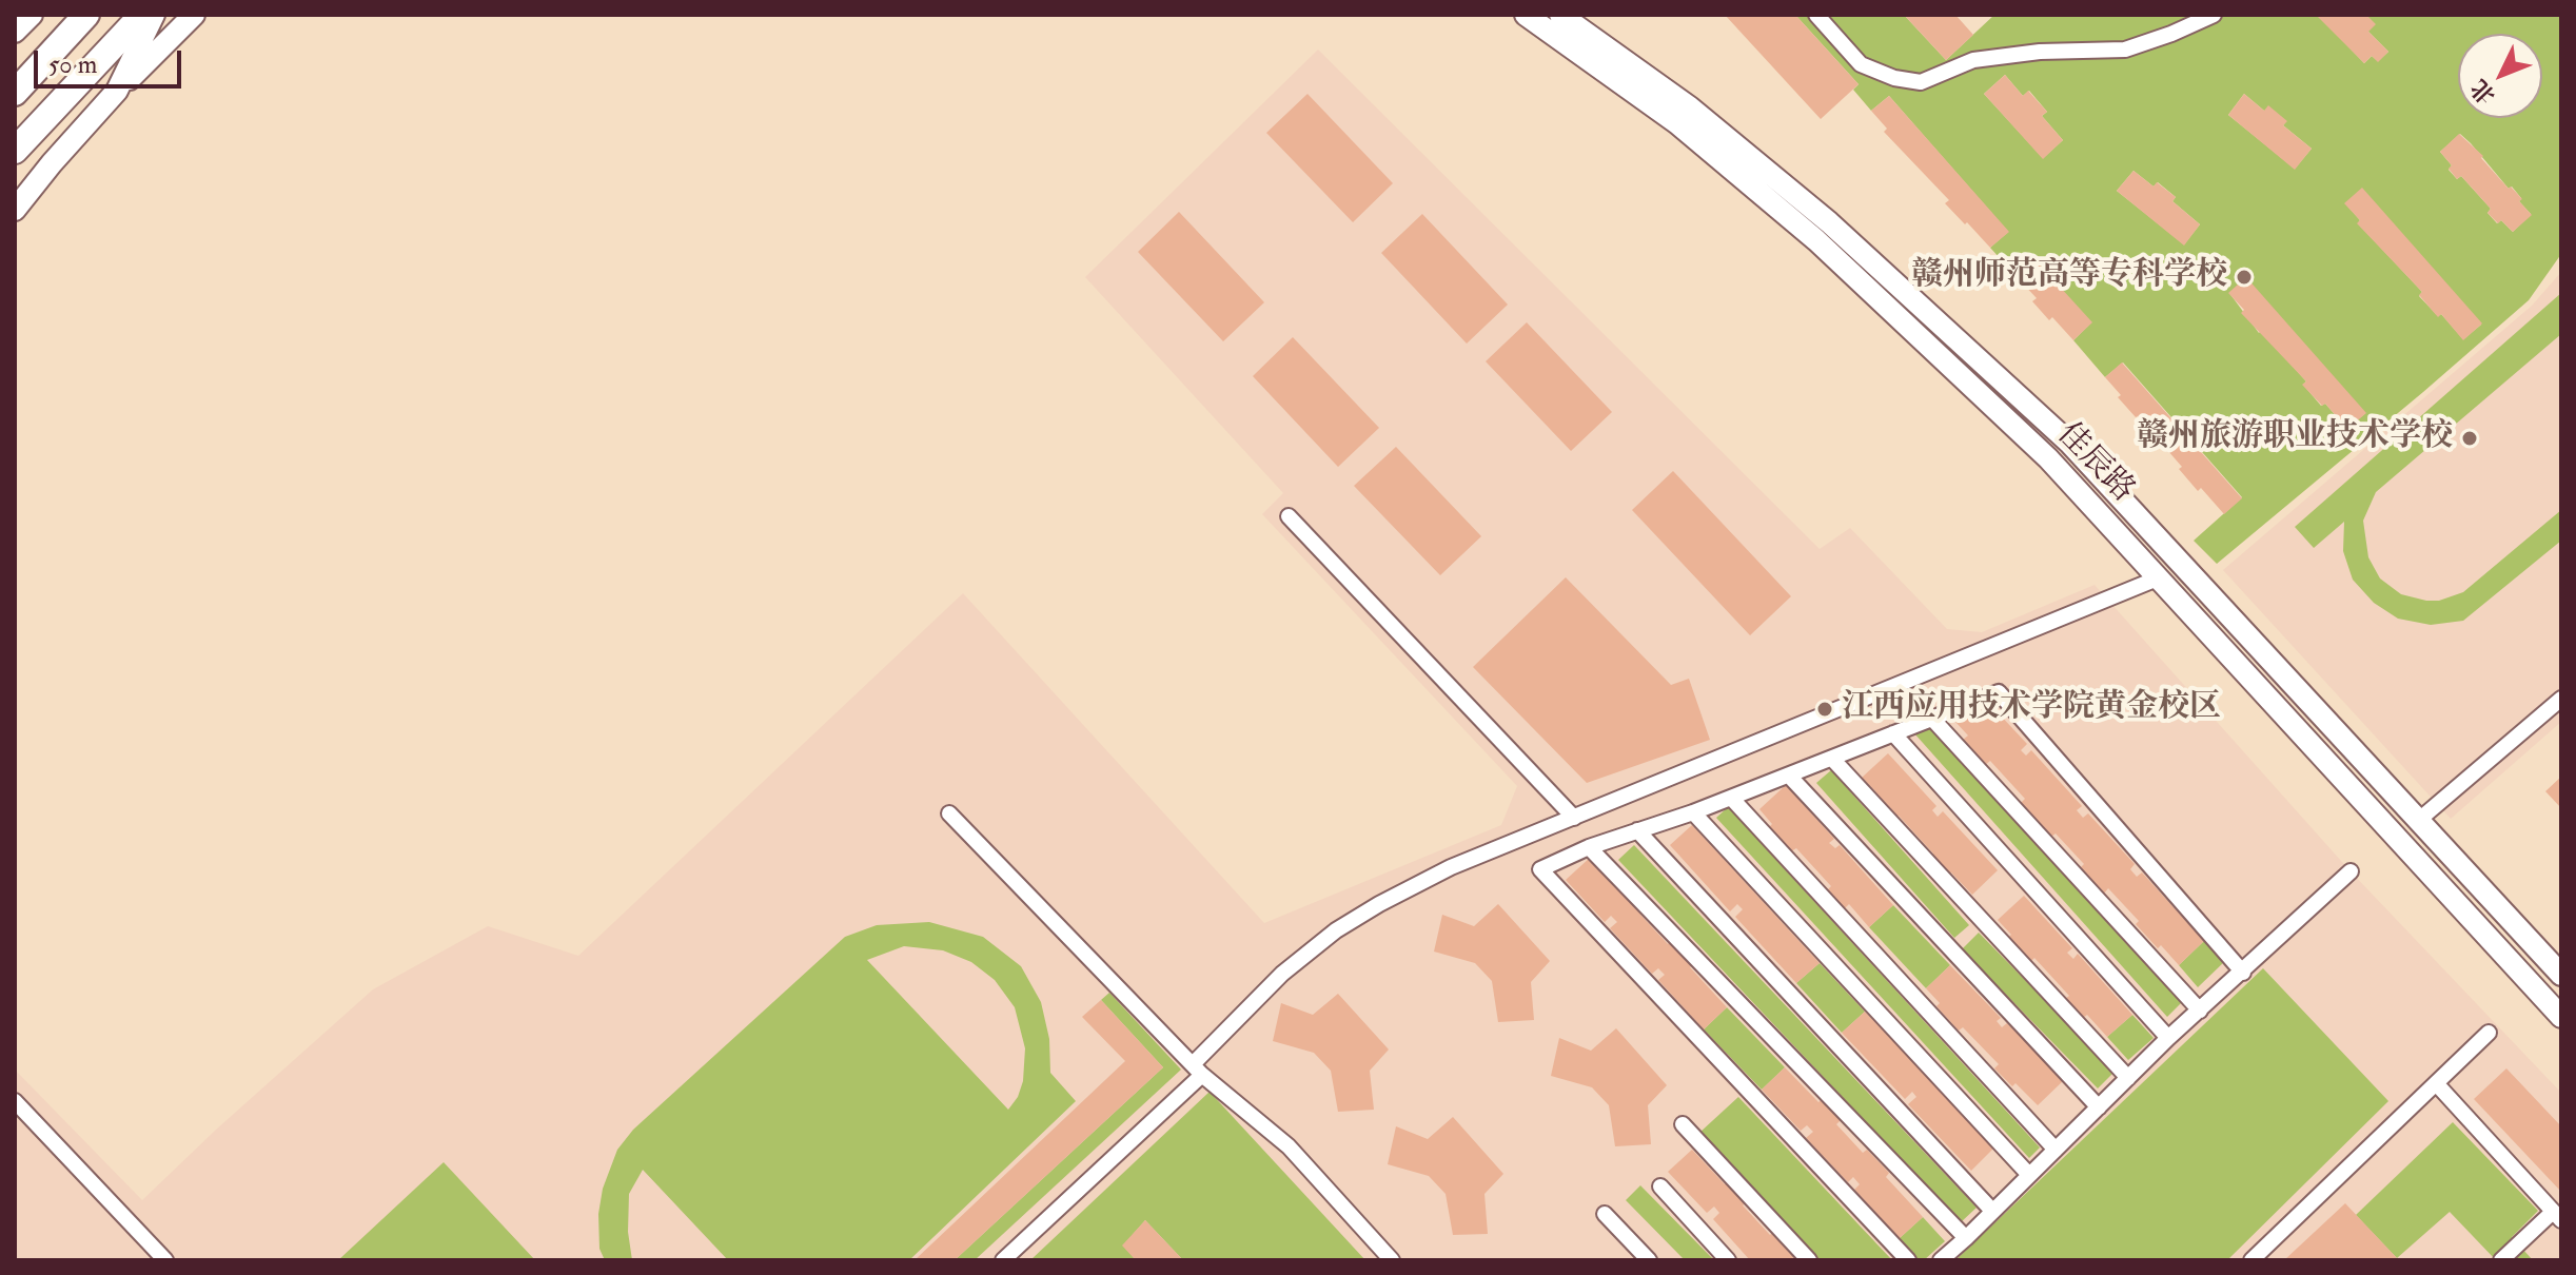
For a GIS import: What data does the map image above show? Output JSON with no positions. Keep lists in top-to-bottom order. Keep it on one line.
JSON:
{"streets":{"main road":["佳辰路"]},"places":["赣州师范高等专科学校","赣州旅游职业技术学校","江西应用技术学院黄金校区"],"scale_bar":"50 m","north":"bottom left"}
